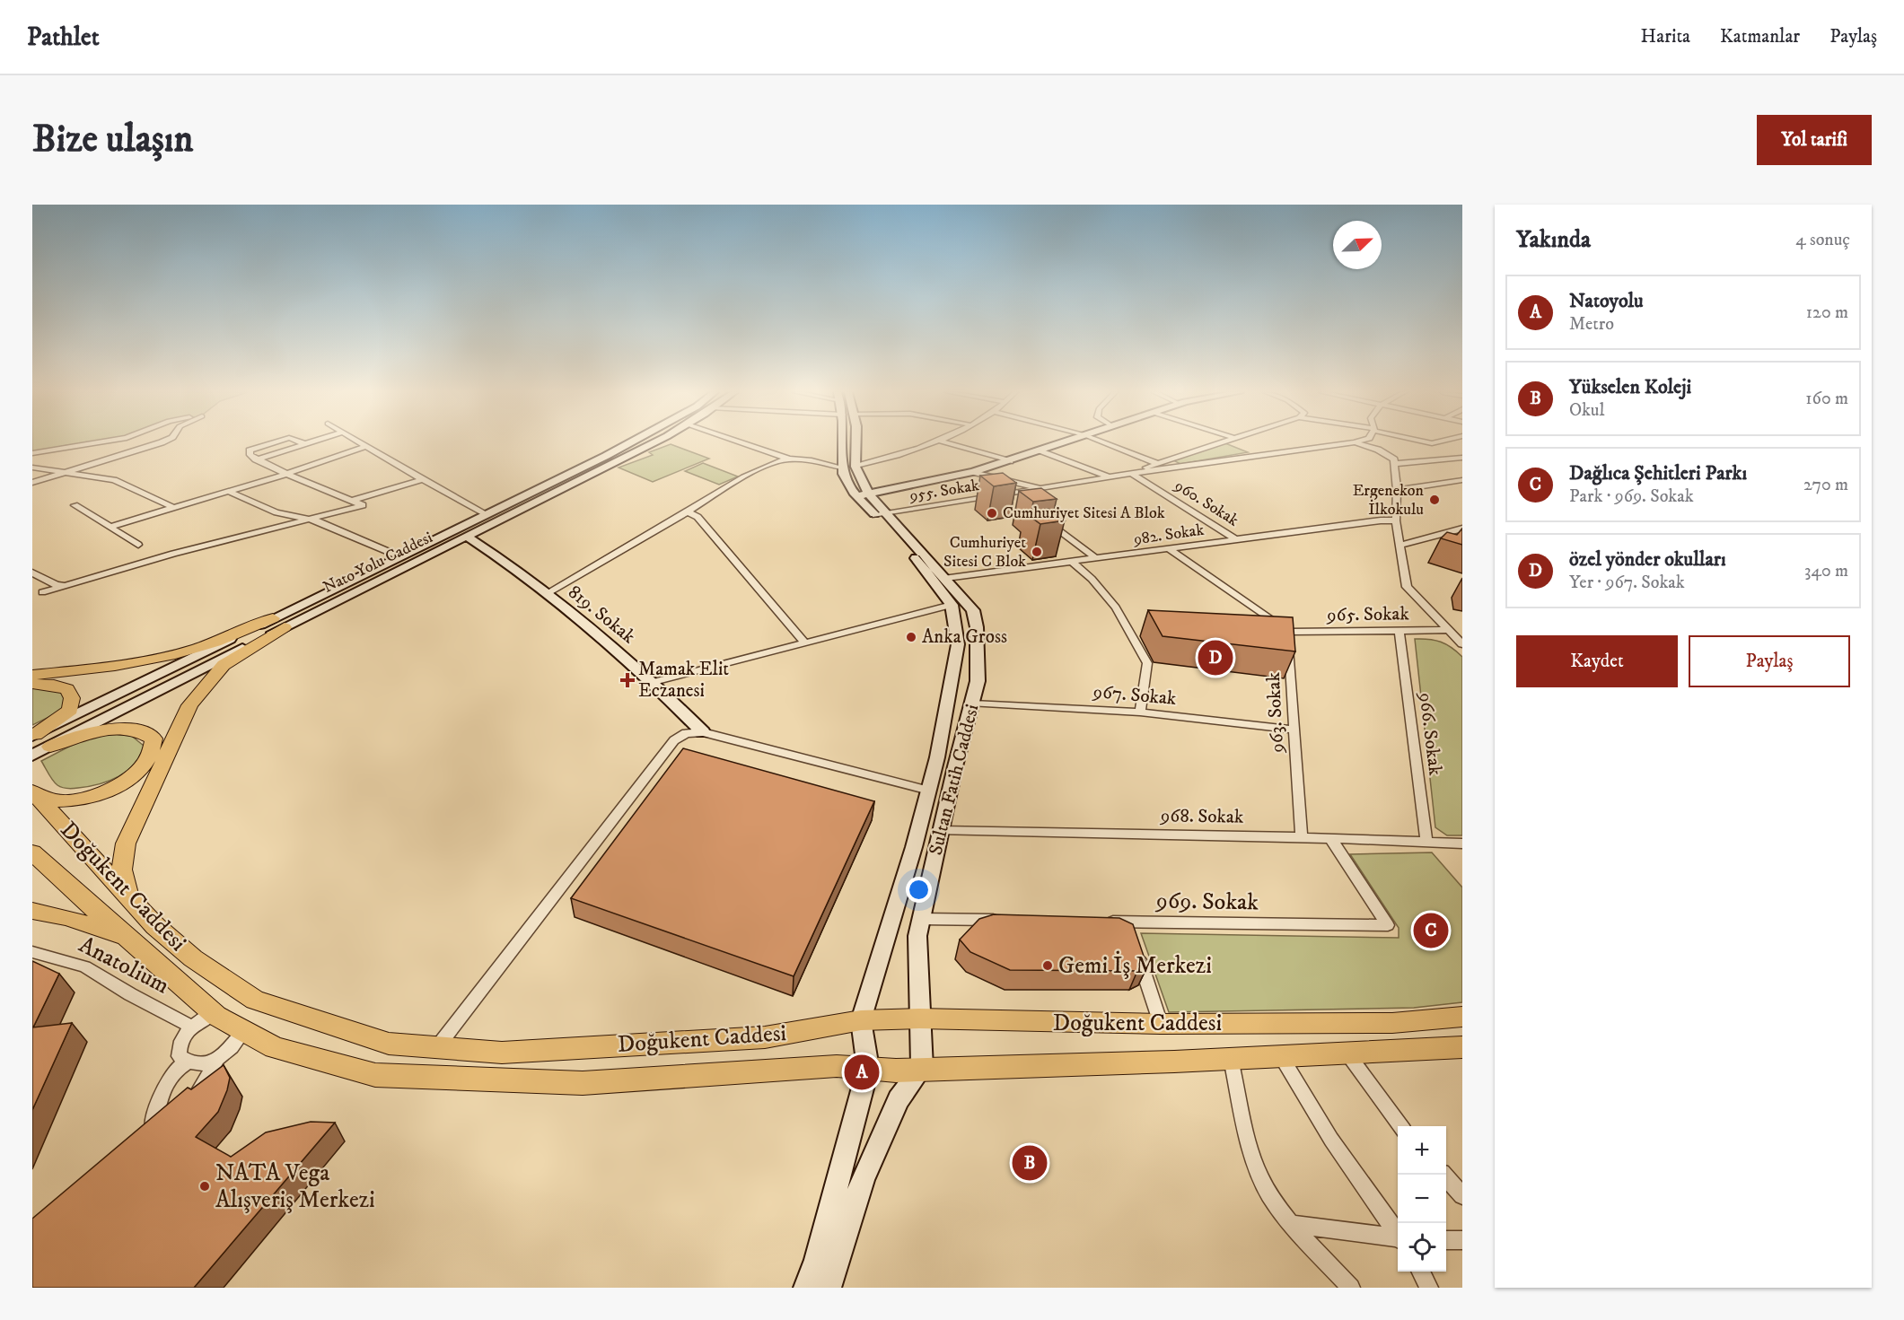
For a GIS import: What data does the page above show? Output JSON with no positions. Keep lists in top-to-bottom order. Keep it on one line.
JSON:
{"streets":{"main road":["Nato Yolu Caddesi","819. Sokak","Sultan Fatih Caddesi","Doğukent Caddesi"],"street":["955. Sokak","960. Sokak","982. Sokak","965. Sokak","967. Sokak","963. Sokak","966. Sokak","968. Sokak","969. Sokak","Anatolium"]},"crossings":[["955. Sokak","960. Sokak"],["955. Sokak","Sultan Fatih Caddesi"],["960. Sokak","982. Sokak"],["982. Sokak","Sultan Fatih Caddesi"],["Nato Yolu Caddesi","819. Sokak"],["965. Sokak","963. Sokak"],["965. Sokak","966. Sokak"],["967. Sokak","963. Sokak"],["967. Sokak","Sultan Fatih Caddesi"],["963. Sokak","968. Sokak"],["966. Sokak","968. Sokak"],["Sultan Fatih Caddesi","968. Sokak"],["Sultan Fatih Caddesi","Doğukent Caddesi"],["968. Sokak","969. Sokak"]],"places":{"other":["Ergenekon İlkokulu","Cumhuriyet Sitesi A Blok","Cumhuriyet Sitesi C Blok","Anka Gross","Gemi İş Merkezi","NATA Vega Alışveriş Merkezi"],"health":["Mamak Elit Eczanesi"]},"north":"top right","page":{"header":"Pathlet","nav":["Harita","Katmanlar","Paylaş"],"buttons":["Yol tarifi",["Kaydet","Paylaş"]],"title":"Bize ulaşın","heading":["Yakında","4 sonuç"],"list":[{"mark":"A","name":"Natoyolu","note":"Metro","value":"120 m"},{"mark":"B","name":"Yükselen Koleji","note":"Okul","value":"160 m"},{"mark":"C","name":"Dağlıca Şehitleri Parkı","note":"Park · 969. Sokak","value":"270 m"},{"mark":"D","name":"özel yönder okulları","note":"Yer · 967. Sokak","value":"340 m"}],"pins":["D","C","A","B"],"map_buttons":["+","−"]}}
